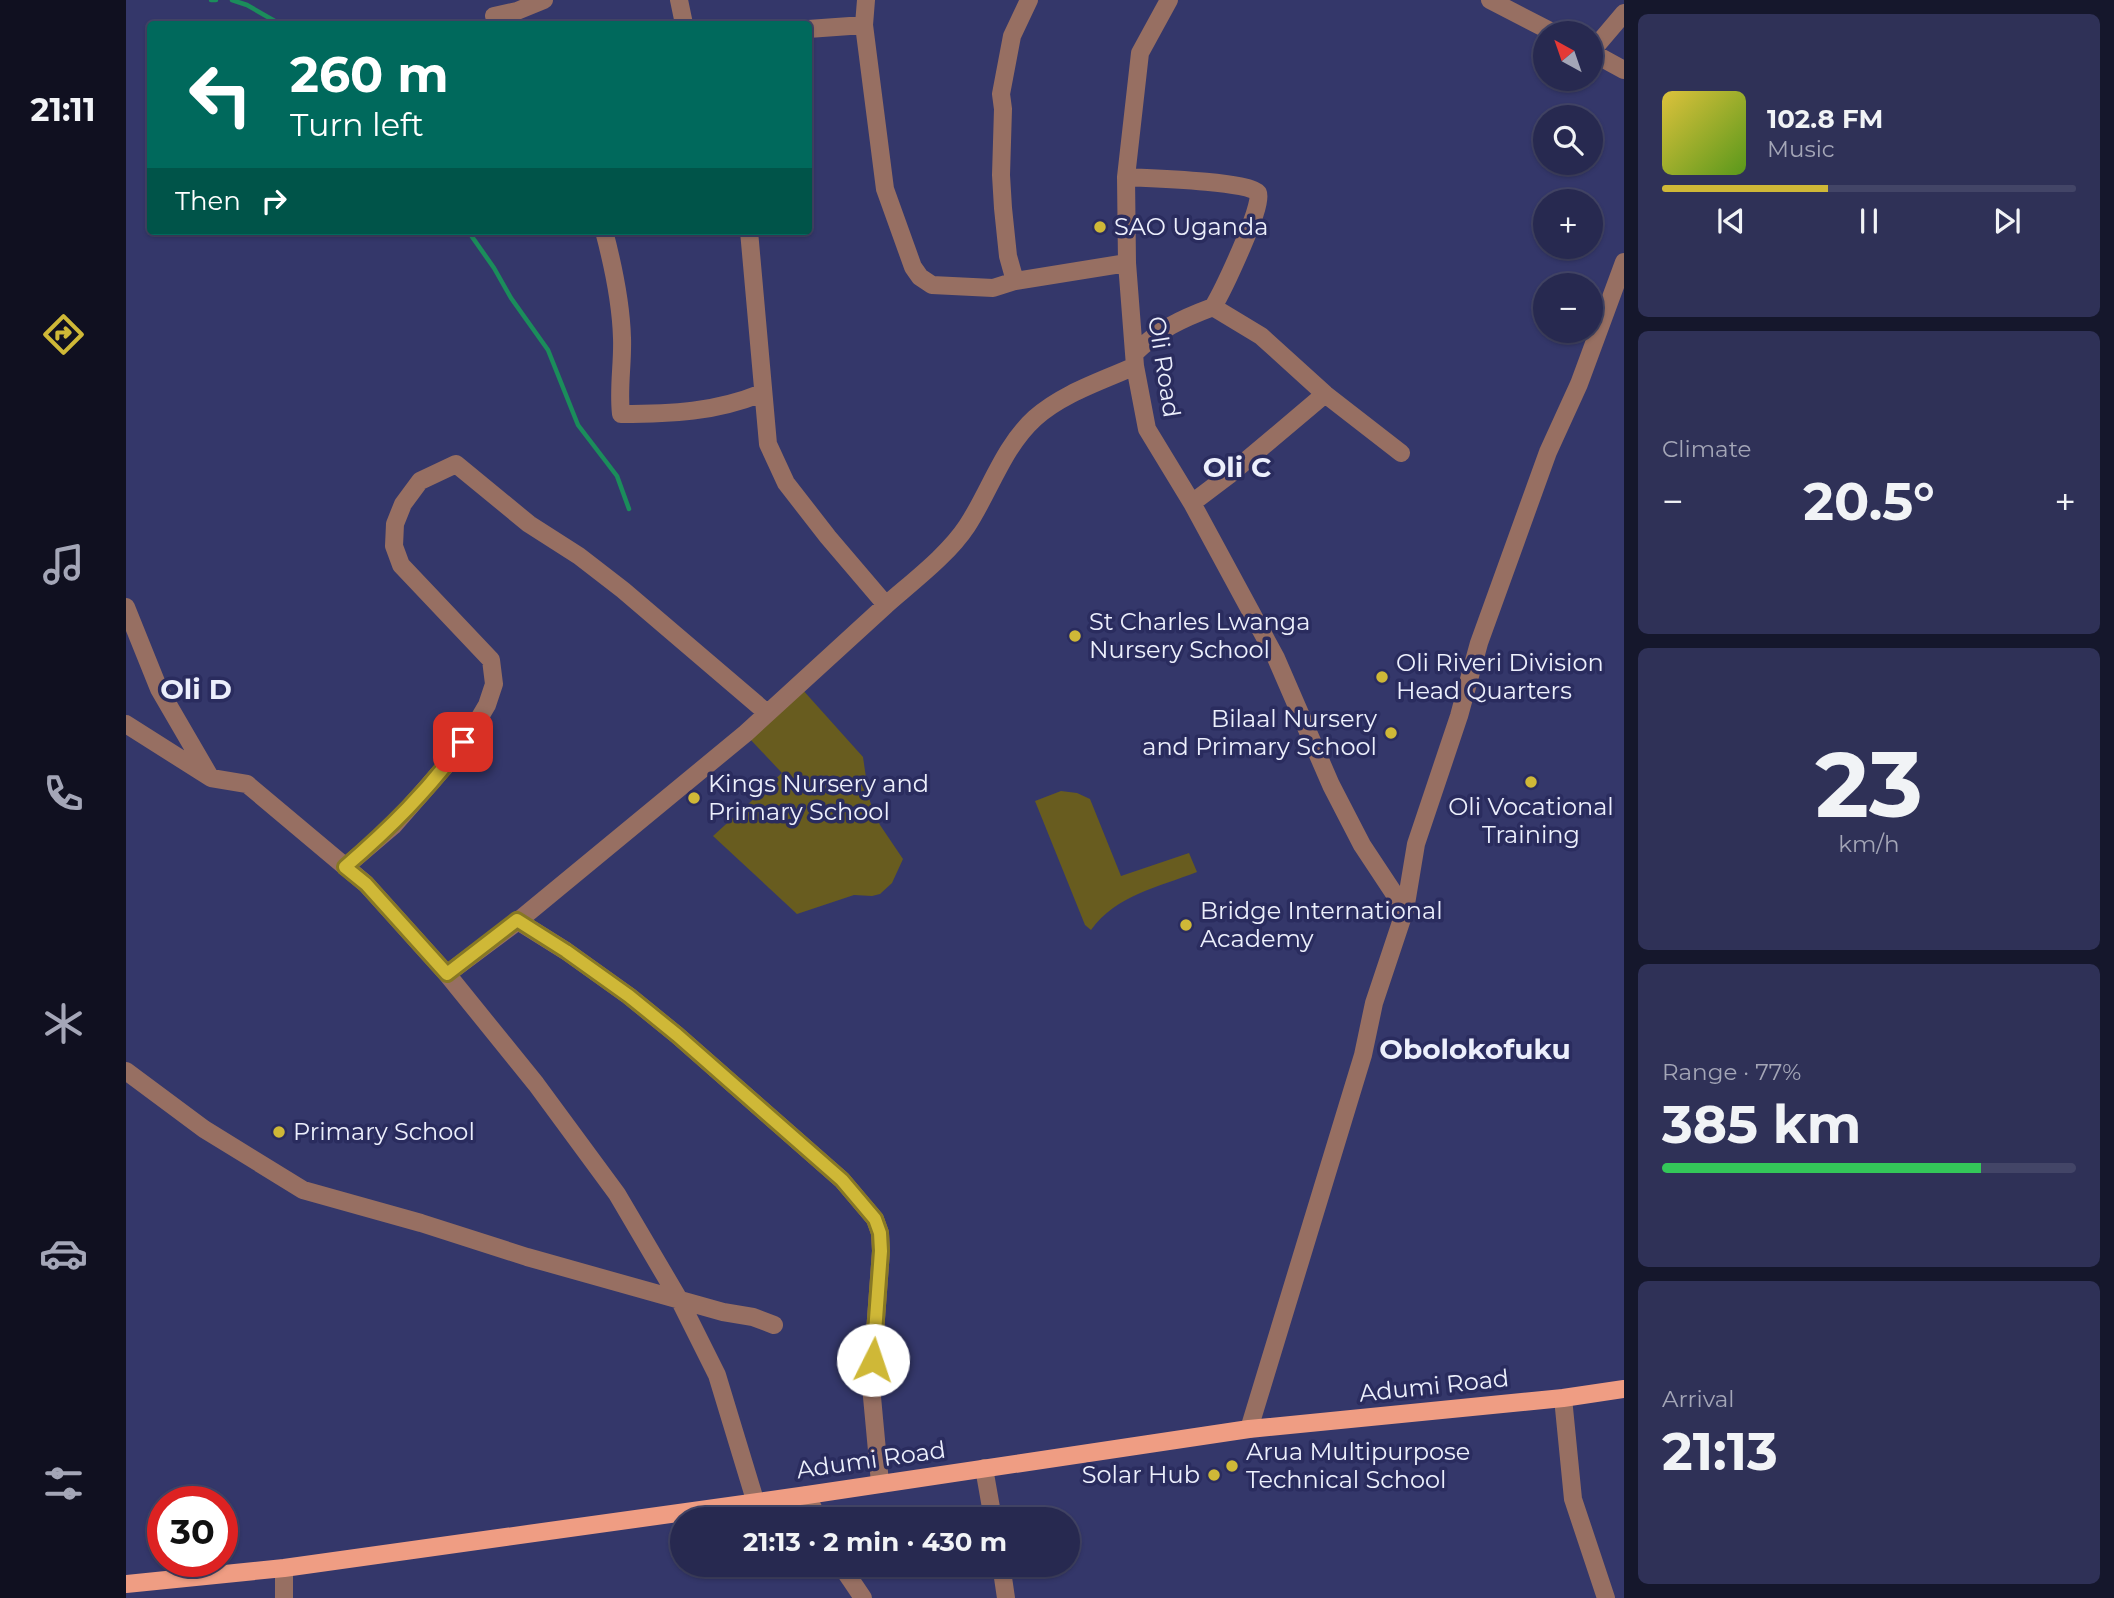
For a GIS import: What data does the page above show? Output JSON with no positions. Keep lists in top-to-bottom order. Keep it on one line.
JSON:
{"streets":{"main road":["Adumi Road"],"street":["Oli Road"]},"districts":["Oli C","Oli D","Obolokofuku"],"places":["SAO Uganda","St Charles Lwanga Nursery School","Oli Riveri Division Head Quarters","Bilaal Nursery and Primary School","Oli Vocational Training","Kings Nursery and Primary School","Bridge International Academy","Primary School","Arua Multipurpose Technical School","Solar Hub"],"north":"top left","page":{"tabs":"21:11","map_buttons":["+","−"],"turn":["260 m","Turn left"],"song":["102.8 FM","Music"],"then":"Then","tile":["Climate",["23","km/h"],["Range · 77%","385 km"],["Arrival","21:13"]],"heat":["−","20.5°","+"],"limit":"30","trip":"21:13 · 2 min · 430 m"}}
